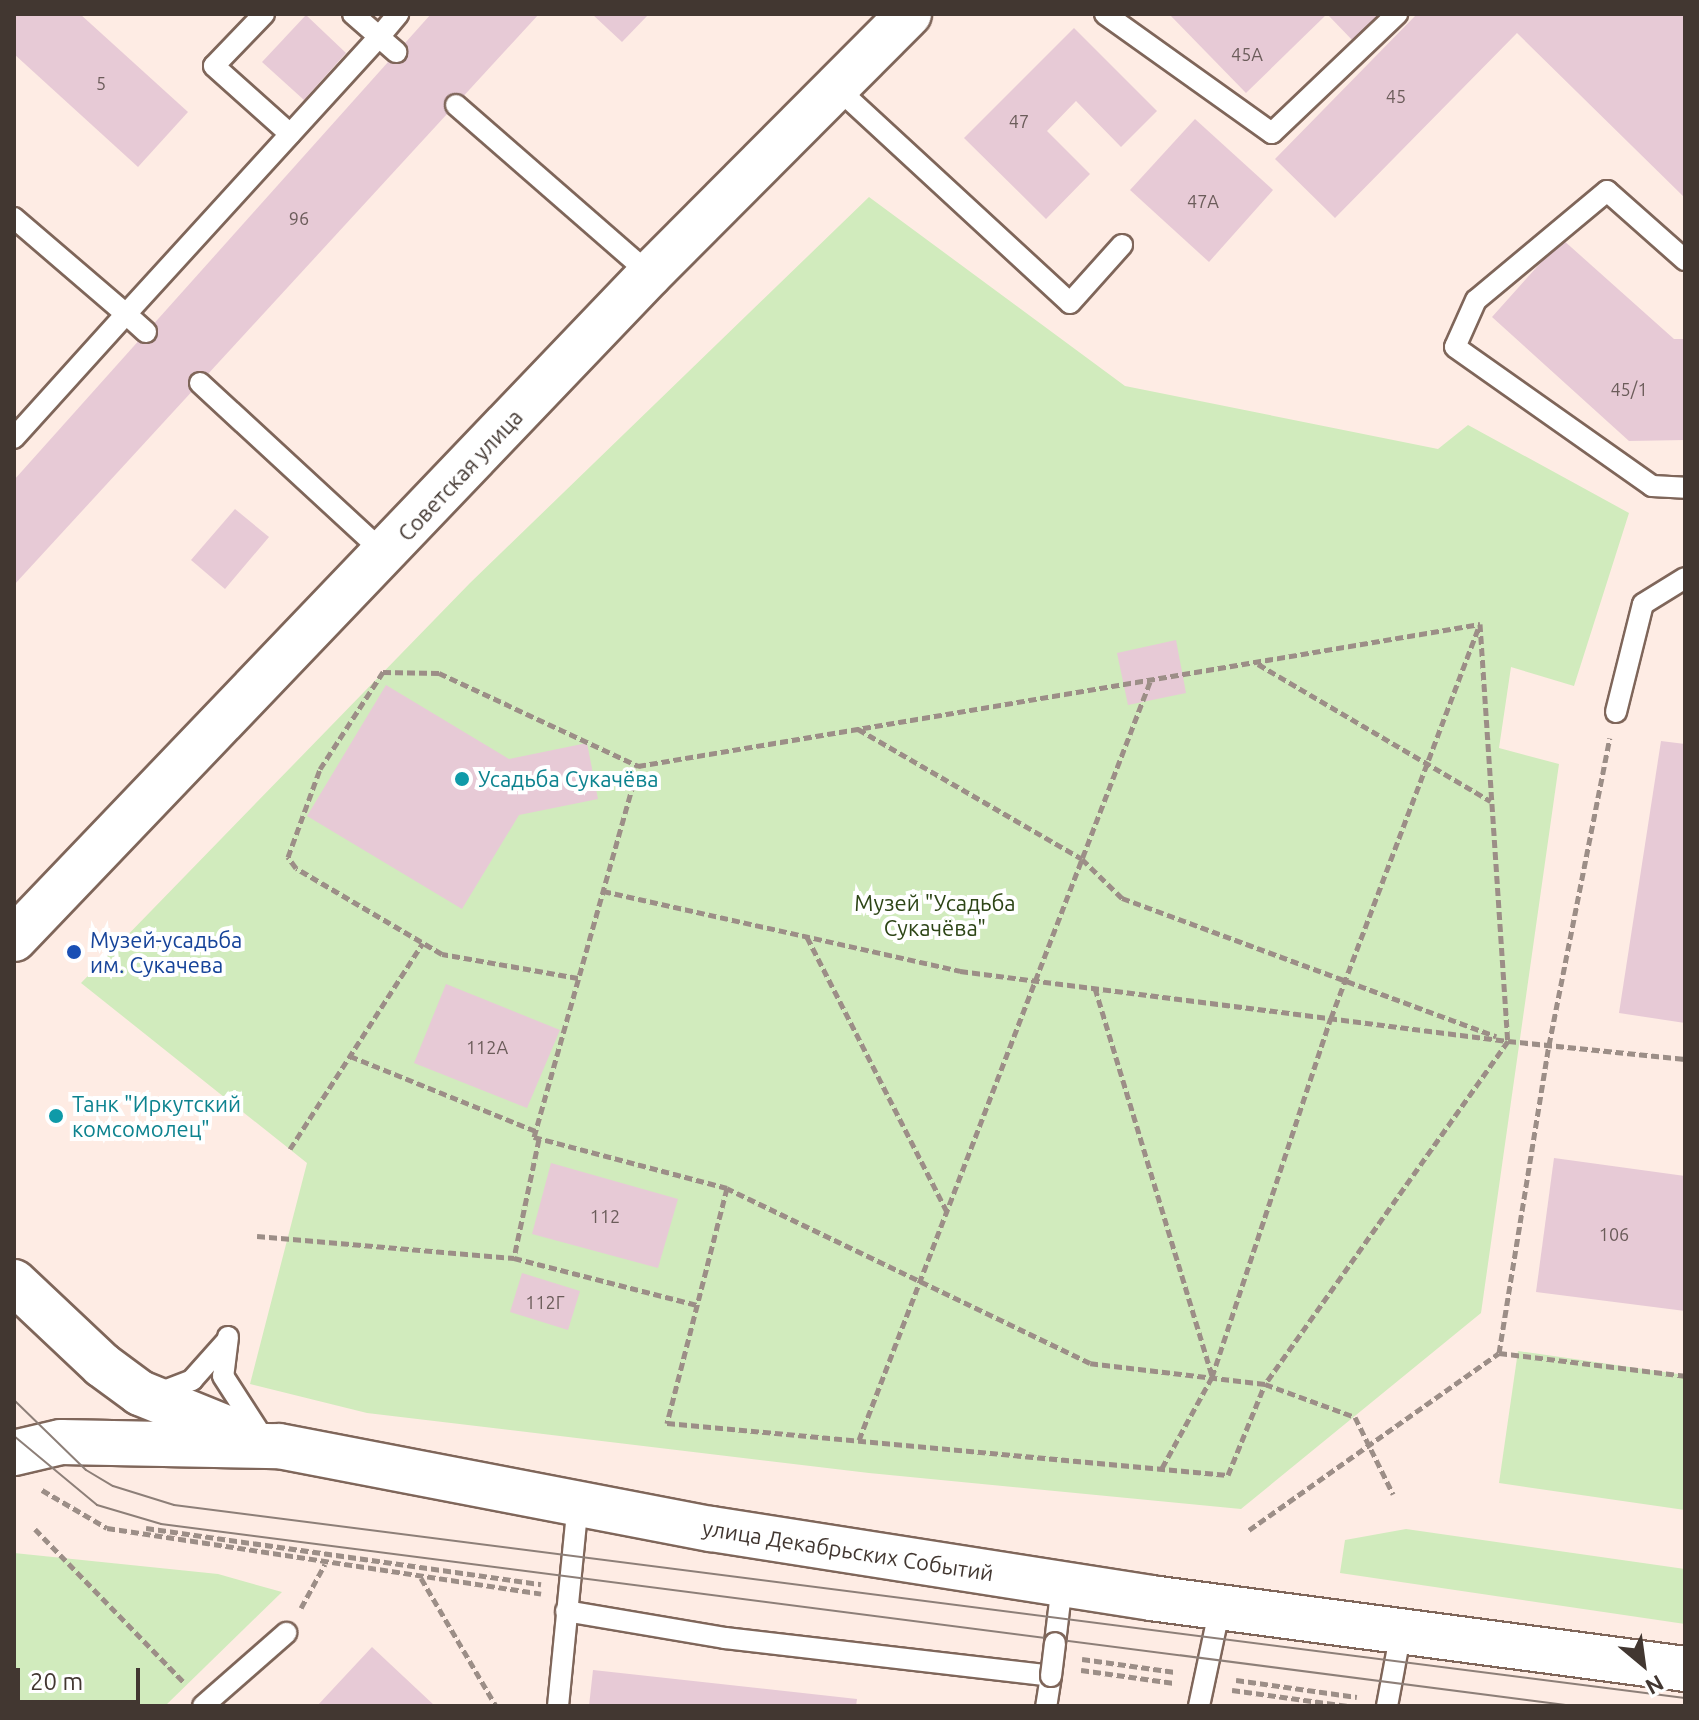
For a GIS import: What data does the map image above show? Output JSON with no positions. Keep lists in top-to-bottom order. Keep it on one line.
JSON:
{"streets":{"main road":["Советская улица","улица Декабрьских Событий"]},"parks":["Музей \"Усадьба Сукачёва\""],"places":["Усадьба Сукачёва","Музей-усадьба им. Сукачева","Танк \"Иркутский комсомолец\""],"house_numbers":["45А","5","45","47","47А","96","45/1","112А","112","106","112Г"],"scale_bar":"20 m","north":"bottom right"}
